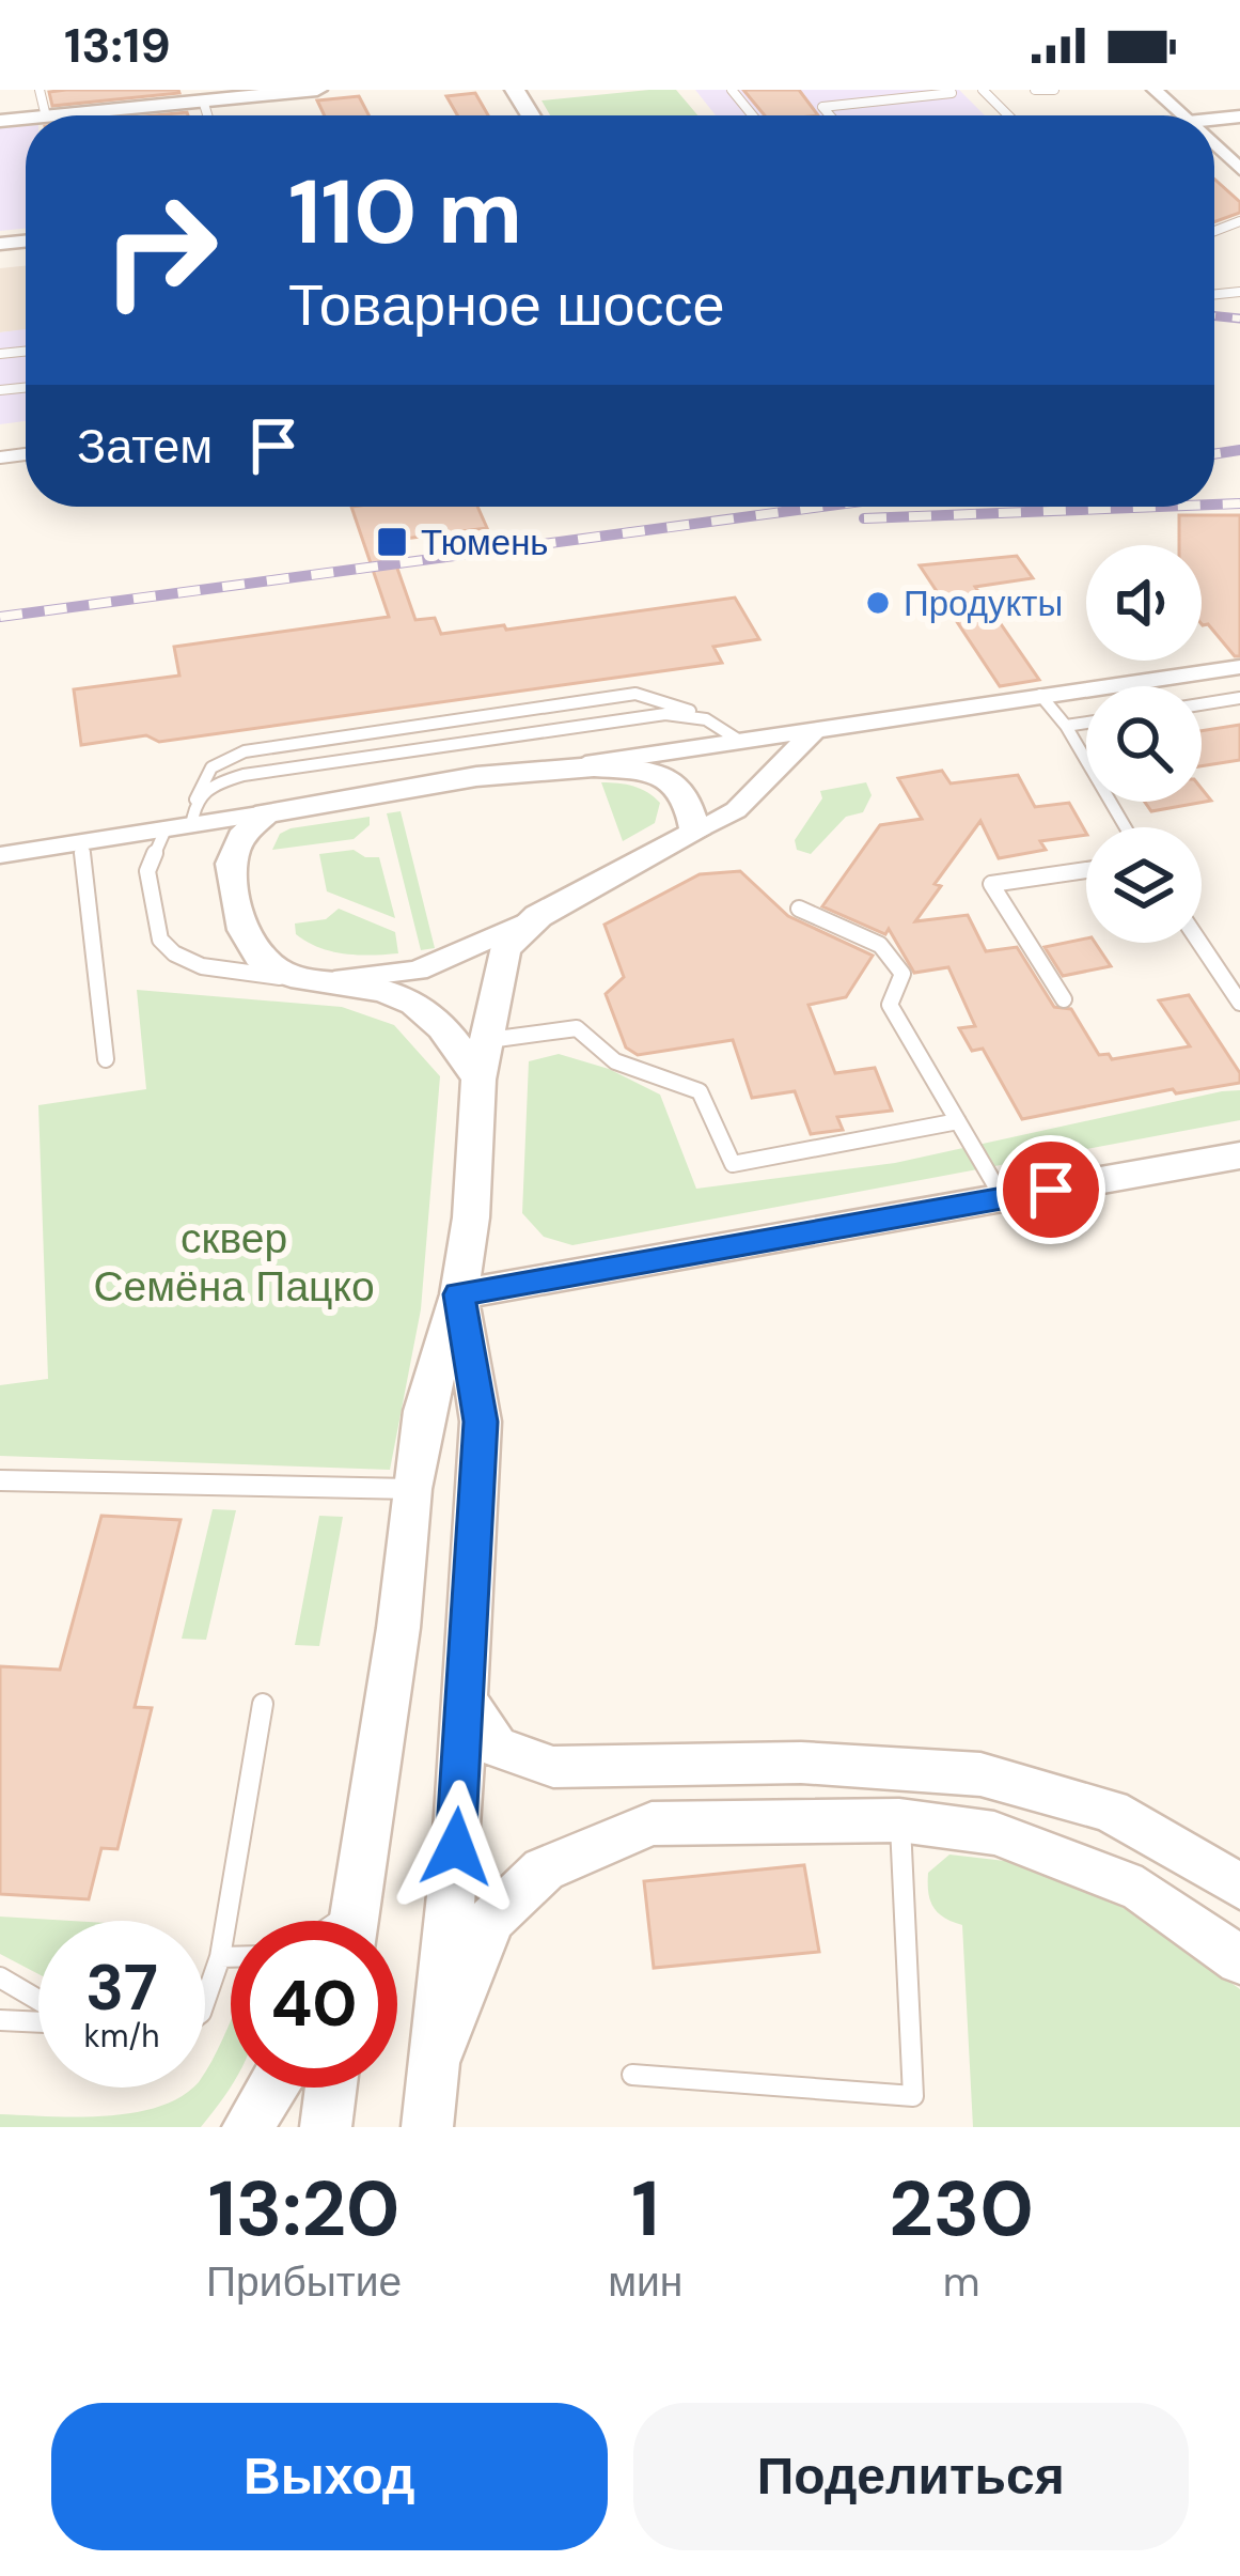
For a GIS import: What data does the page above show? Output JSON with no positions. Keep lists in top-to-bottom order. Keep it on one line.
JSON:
{"parks":["сквер Семёна Пацко"],"places":{"transit":["Тюмень"],"other":["Продукты"]},"page":{"status":"13:19","turn":["110 m","Товарное шоссе"],"then":"Затем","speed":"37 km/h","limit":"40","eta":["13:20","Прибытие","1","мин","230","m"],"buttons":["Выход","Поделиться"]}}
